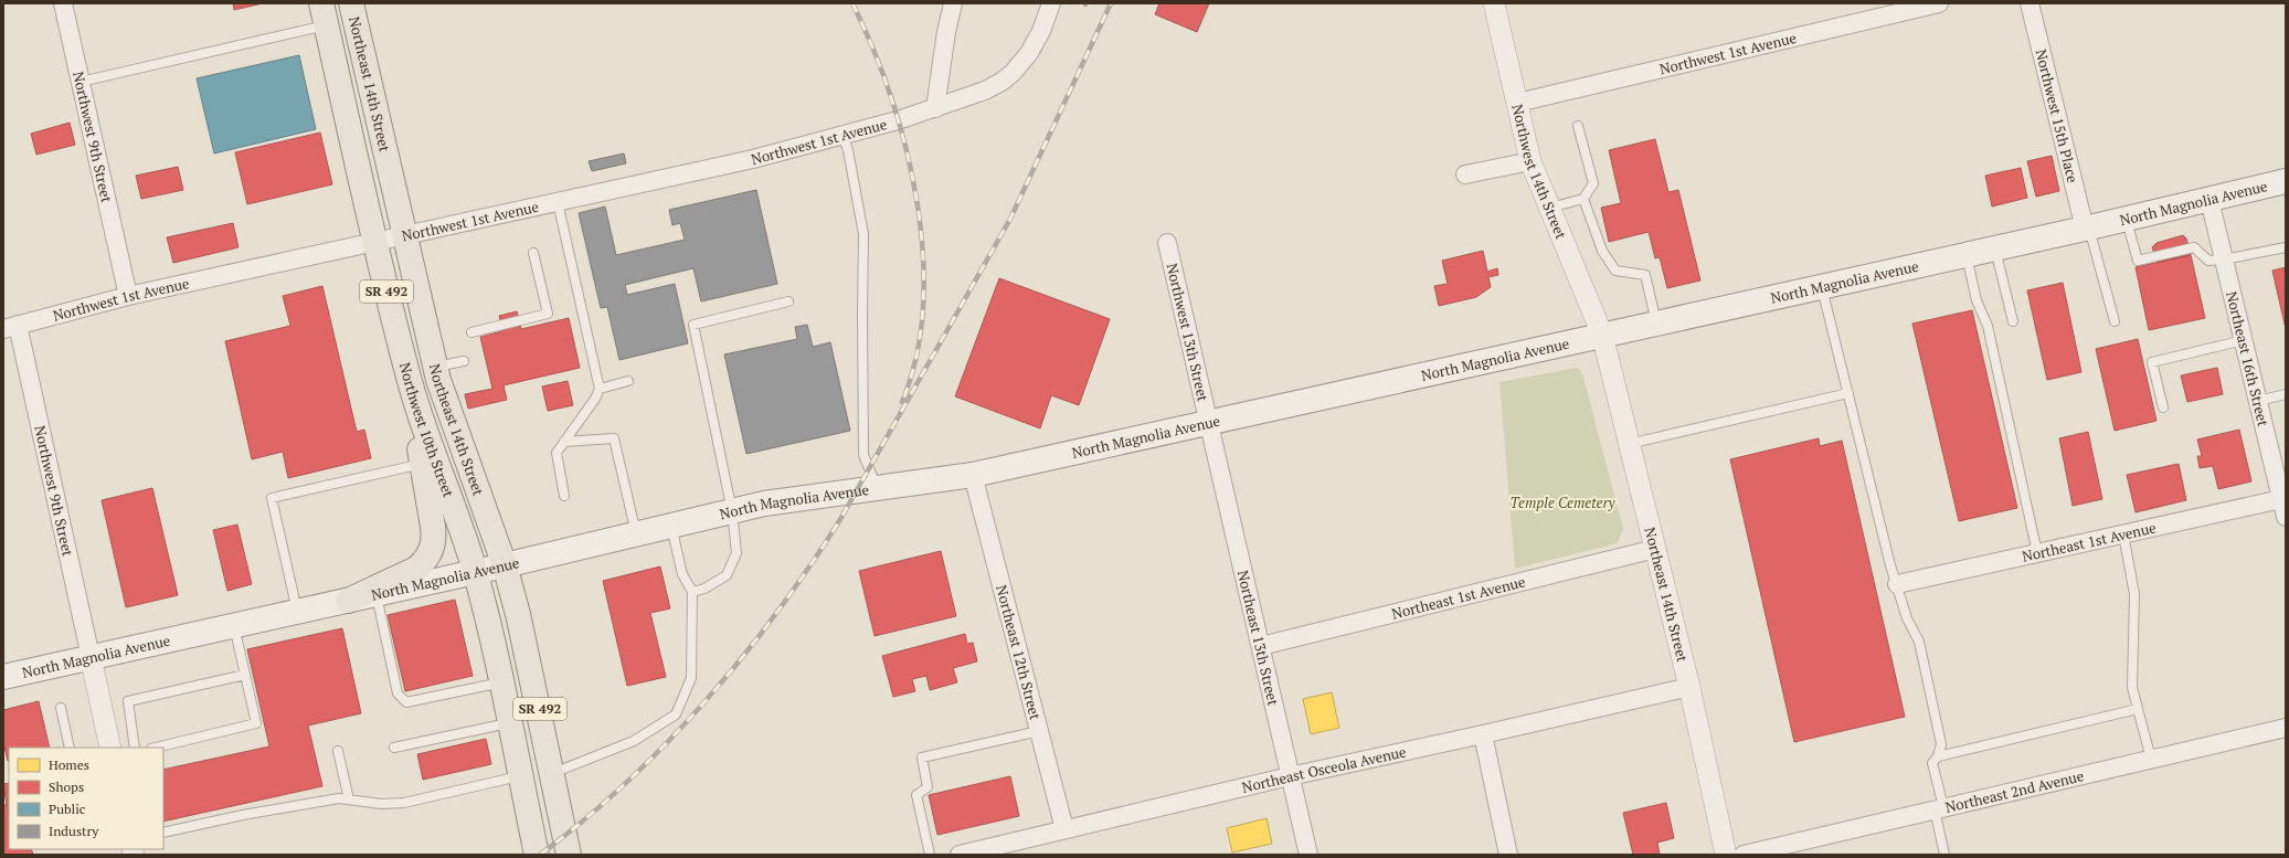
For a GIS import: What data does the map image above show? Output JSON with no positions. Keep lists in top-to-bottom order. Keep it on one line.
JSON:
{"streets":{"main road":["Northeast 14th Street","North Magnolia Avenue","SR 492","Northwest 10th Street"],"street":["Northwest 1st Avenue","Northwest 15th Place","Northwest 9th Street","Northwest 14th Street","Northwest 13th Street","Northeast 16th Street","Northeast 1st Avenue","Northeast 13th Street","Northeast 12th Street","Northeast Osceola Avenue","Northeast 2nd Avenue"]},"crossings":[["Northwest 1st Avenue","Northeast 14th Street"],["Northwest 1st Avenue","Northwest 9th Street"],["Northwest 1st Avenue","Northwest 14th Street"],["Northwest 1st Avenue","Northwest 10th Street"],["Northeast 14th Street","Northwest 14th Street"],["Northeast 14th Street","North Magnolia Avenue"],["Northeast 14th Street","Northeast 1st Avenue"],["Northeast 14th Street","Northeast Osceola Avenue"],["Northwest 15th Place","North Magnolia Avenue"],["Northwest 9th Street","North Magnolia Avenue"],["Northwest 14th Street","North Magnolia Avenue"],["North Magnolia Avenue","Northwest 13th Street"],["North Magnolia Avenue","Northeast 16th Street"],["North Magnolia Avenue","Northwest 10th Street"],["North Magnolia Avenue","Northeast 13th Street"],["North Magnolia Avenue","Northeast 12th Street"],["Northwest 13th Street","Northeast 13th Street"],["Northeast 16th Street","Northeast 1st Avenue"],["Northeast 1st Avenue","Northeast 13th Street"],["Northeast 13th Street","Northeast Osceola Avenue"],["Northeast 12th Street","Northeast Osceola Avenue"]],"parks":["Temple Cemetery"],"legend":["Homes","Shops","Public","Industry"]}
